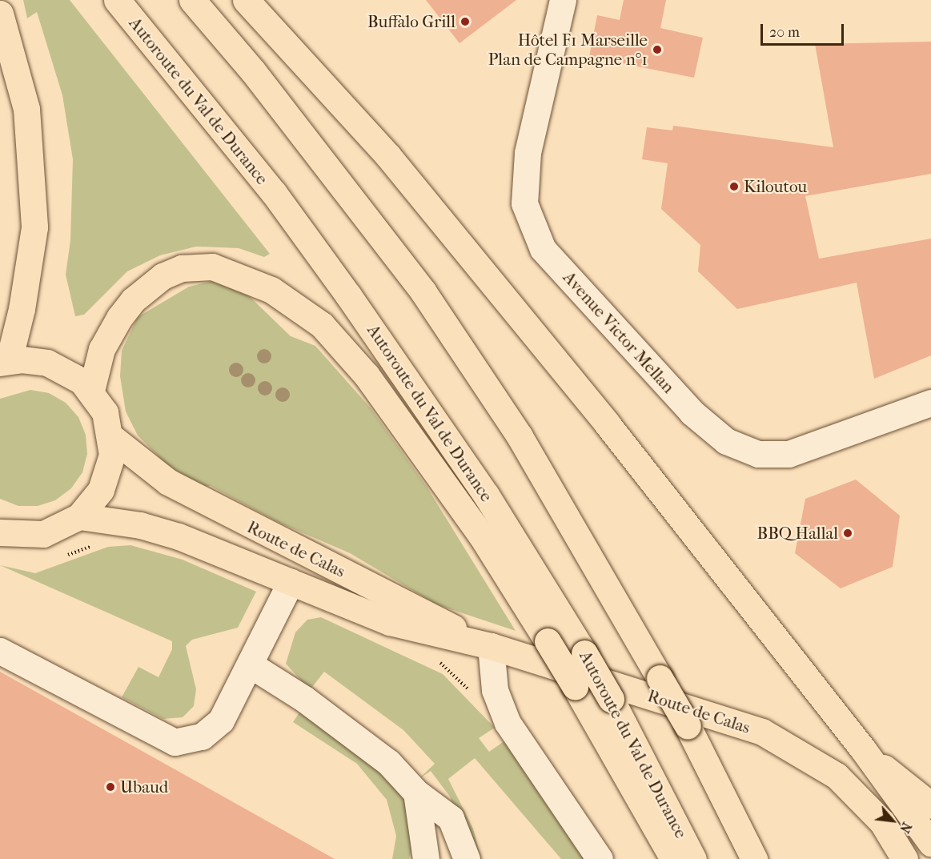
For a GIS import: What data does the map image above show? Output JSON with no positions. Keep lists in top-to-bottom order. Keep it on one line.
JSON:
{"streets":{"main road":["Autoroute du Val de Durance","Route de Calas"],"street":["Avenue Victor Mellan"]},"places":["Buffalo Grill","Hôtel F1 Marseille Plan de Campagne n°1","Kiloutou","BBQ Hallal","Ubaud"],"scale_bar":"20 m","north":"bottom right"}
